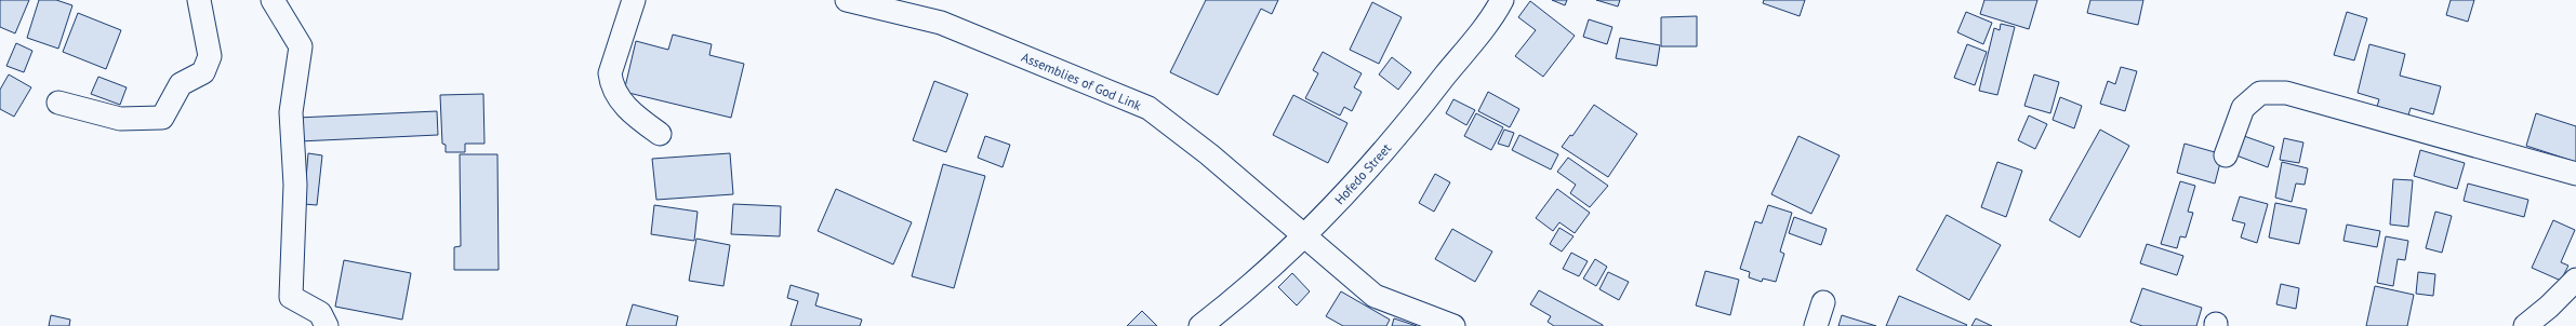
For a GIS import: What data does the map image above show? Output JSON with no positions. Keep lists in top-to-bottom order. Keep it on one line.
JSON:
{"streets":{"street":["Assemblies of God Link","Hofedo Street"]},"crossings":[["Assemblies of God Link","Hofedo Street"]]}
